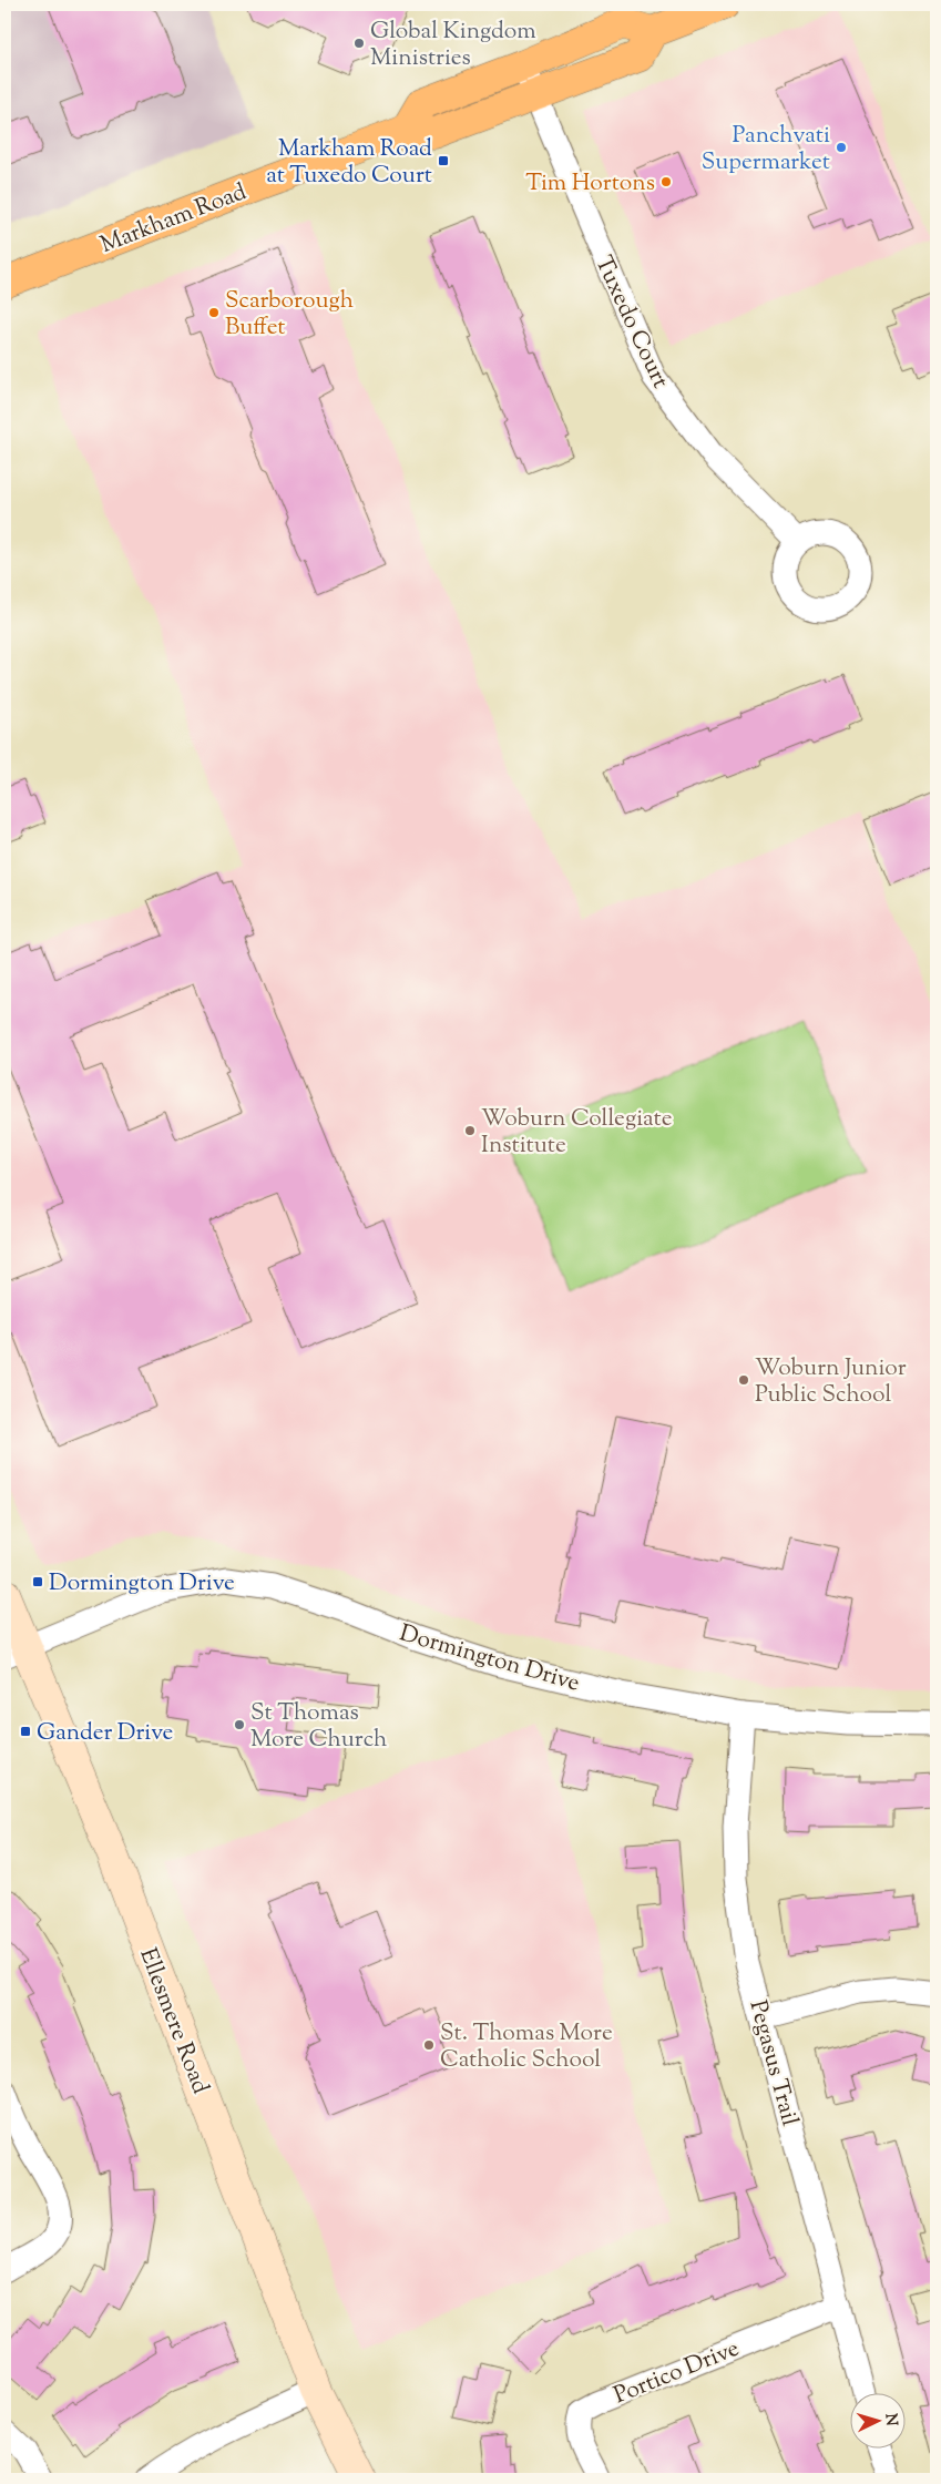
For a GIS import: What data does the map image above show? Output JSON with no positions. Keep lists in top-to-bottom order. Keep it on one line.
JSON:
{"streets":{"main road":["Markham Road","Ellesmere Road"],"street":["Tuxedo Court","Dormington Drive","Pegasus Trail","Portico Drive"]},"crossings":[["Markham Road","Tuxedo Court"],["Dormington Drive","Ellesmere Road"],["Dormington Drive","Pegasus Trail"],["Pegasus Trail","Portico Drive"]],"places":{"other":["Global Kingdom Ministries","Panchvati Supermarket","Tim Hortons","Scarborough Buffet","Woburn Collegiate Institute","Woburn Junior Public School","St Thomas More Church","St. Thomas More Catholic School"],"transit":["Markham Road at Tuxedo Court","Dormington Drive","Gander Drive"]},"north":"right"}
